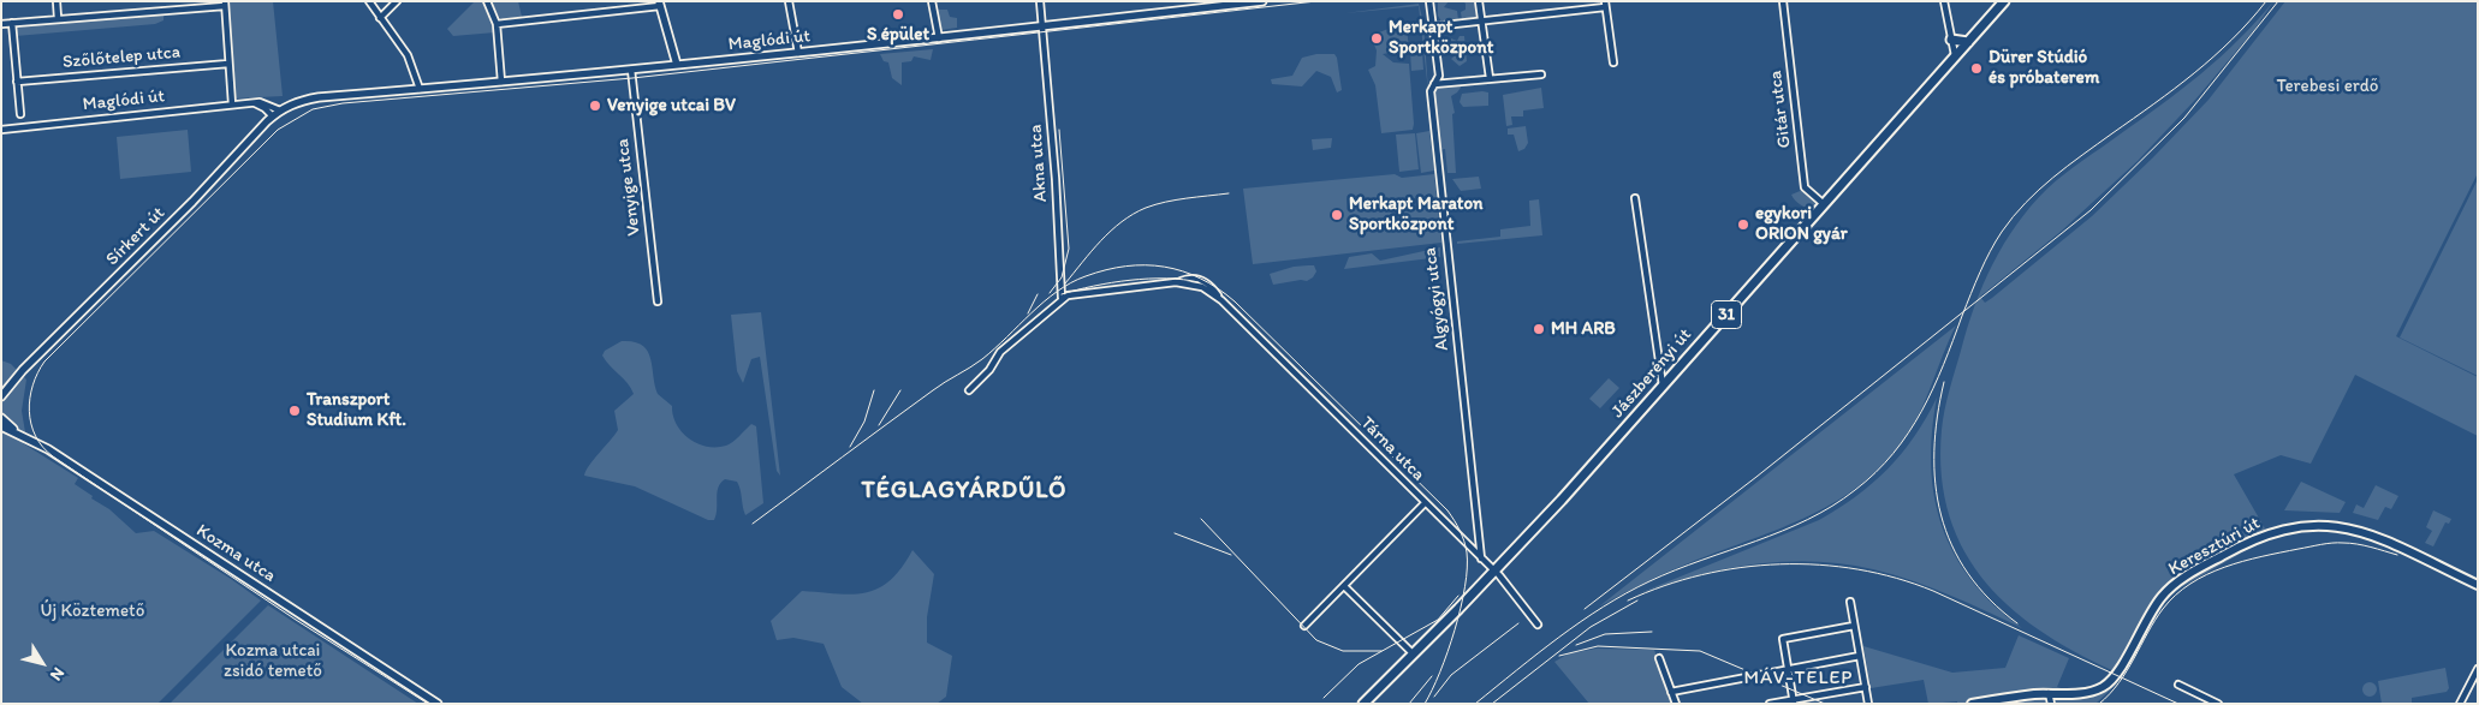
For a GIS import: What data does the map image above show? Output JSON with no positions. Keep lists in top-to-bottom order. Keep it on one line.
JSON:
{"streets":{"main road":["31","Jászberényi út","Keresztúri út"],"street":["Maglódi út","Szőlőtelep utca","Gitár utca","Akna utca","Venyige utca","Sírkert út","Algyógyi utca","Tárna utca","Kozma utca"]},"crossings":[["Maglódi út","Akna utca"],["Maglódi út","Venyige utca"],["Maglódi út","Sírkert út"],["Gitár utca","Jászberényi út"],["Akna utca","Tárna utca"],["Algyógyi utca","Tárna utca"],["Jászberényi út","Tárna utca"]],"districts":["TÉGLAGYÁRDŰLŐ","MÁV-TELEP"],"parks":["Terebesi erdő","Új Köztemető","Kozma utcai zsidó temető"],"places":["S épület","Merkapt Sportközpont","Dürer Stúdió és próbaterem","Venyige utcai BV","Merkapt Maraton Sportközpont","egykori ORION gyár","MH ARB","Transzport Studium Kft."],"north":"bottom right"}
